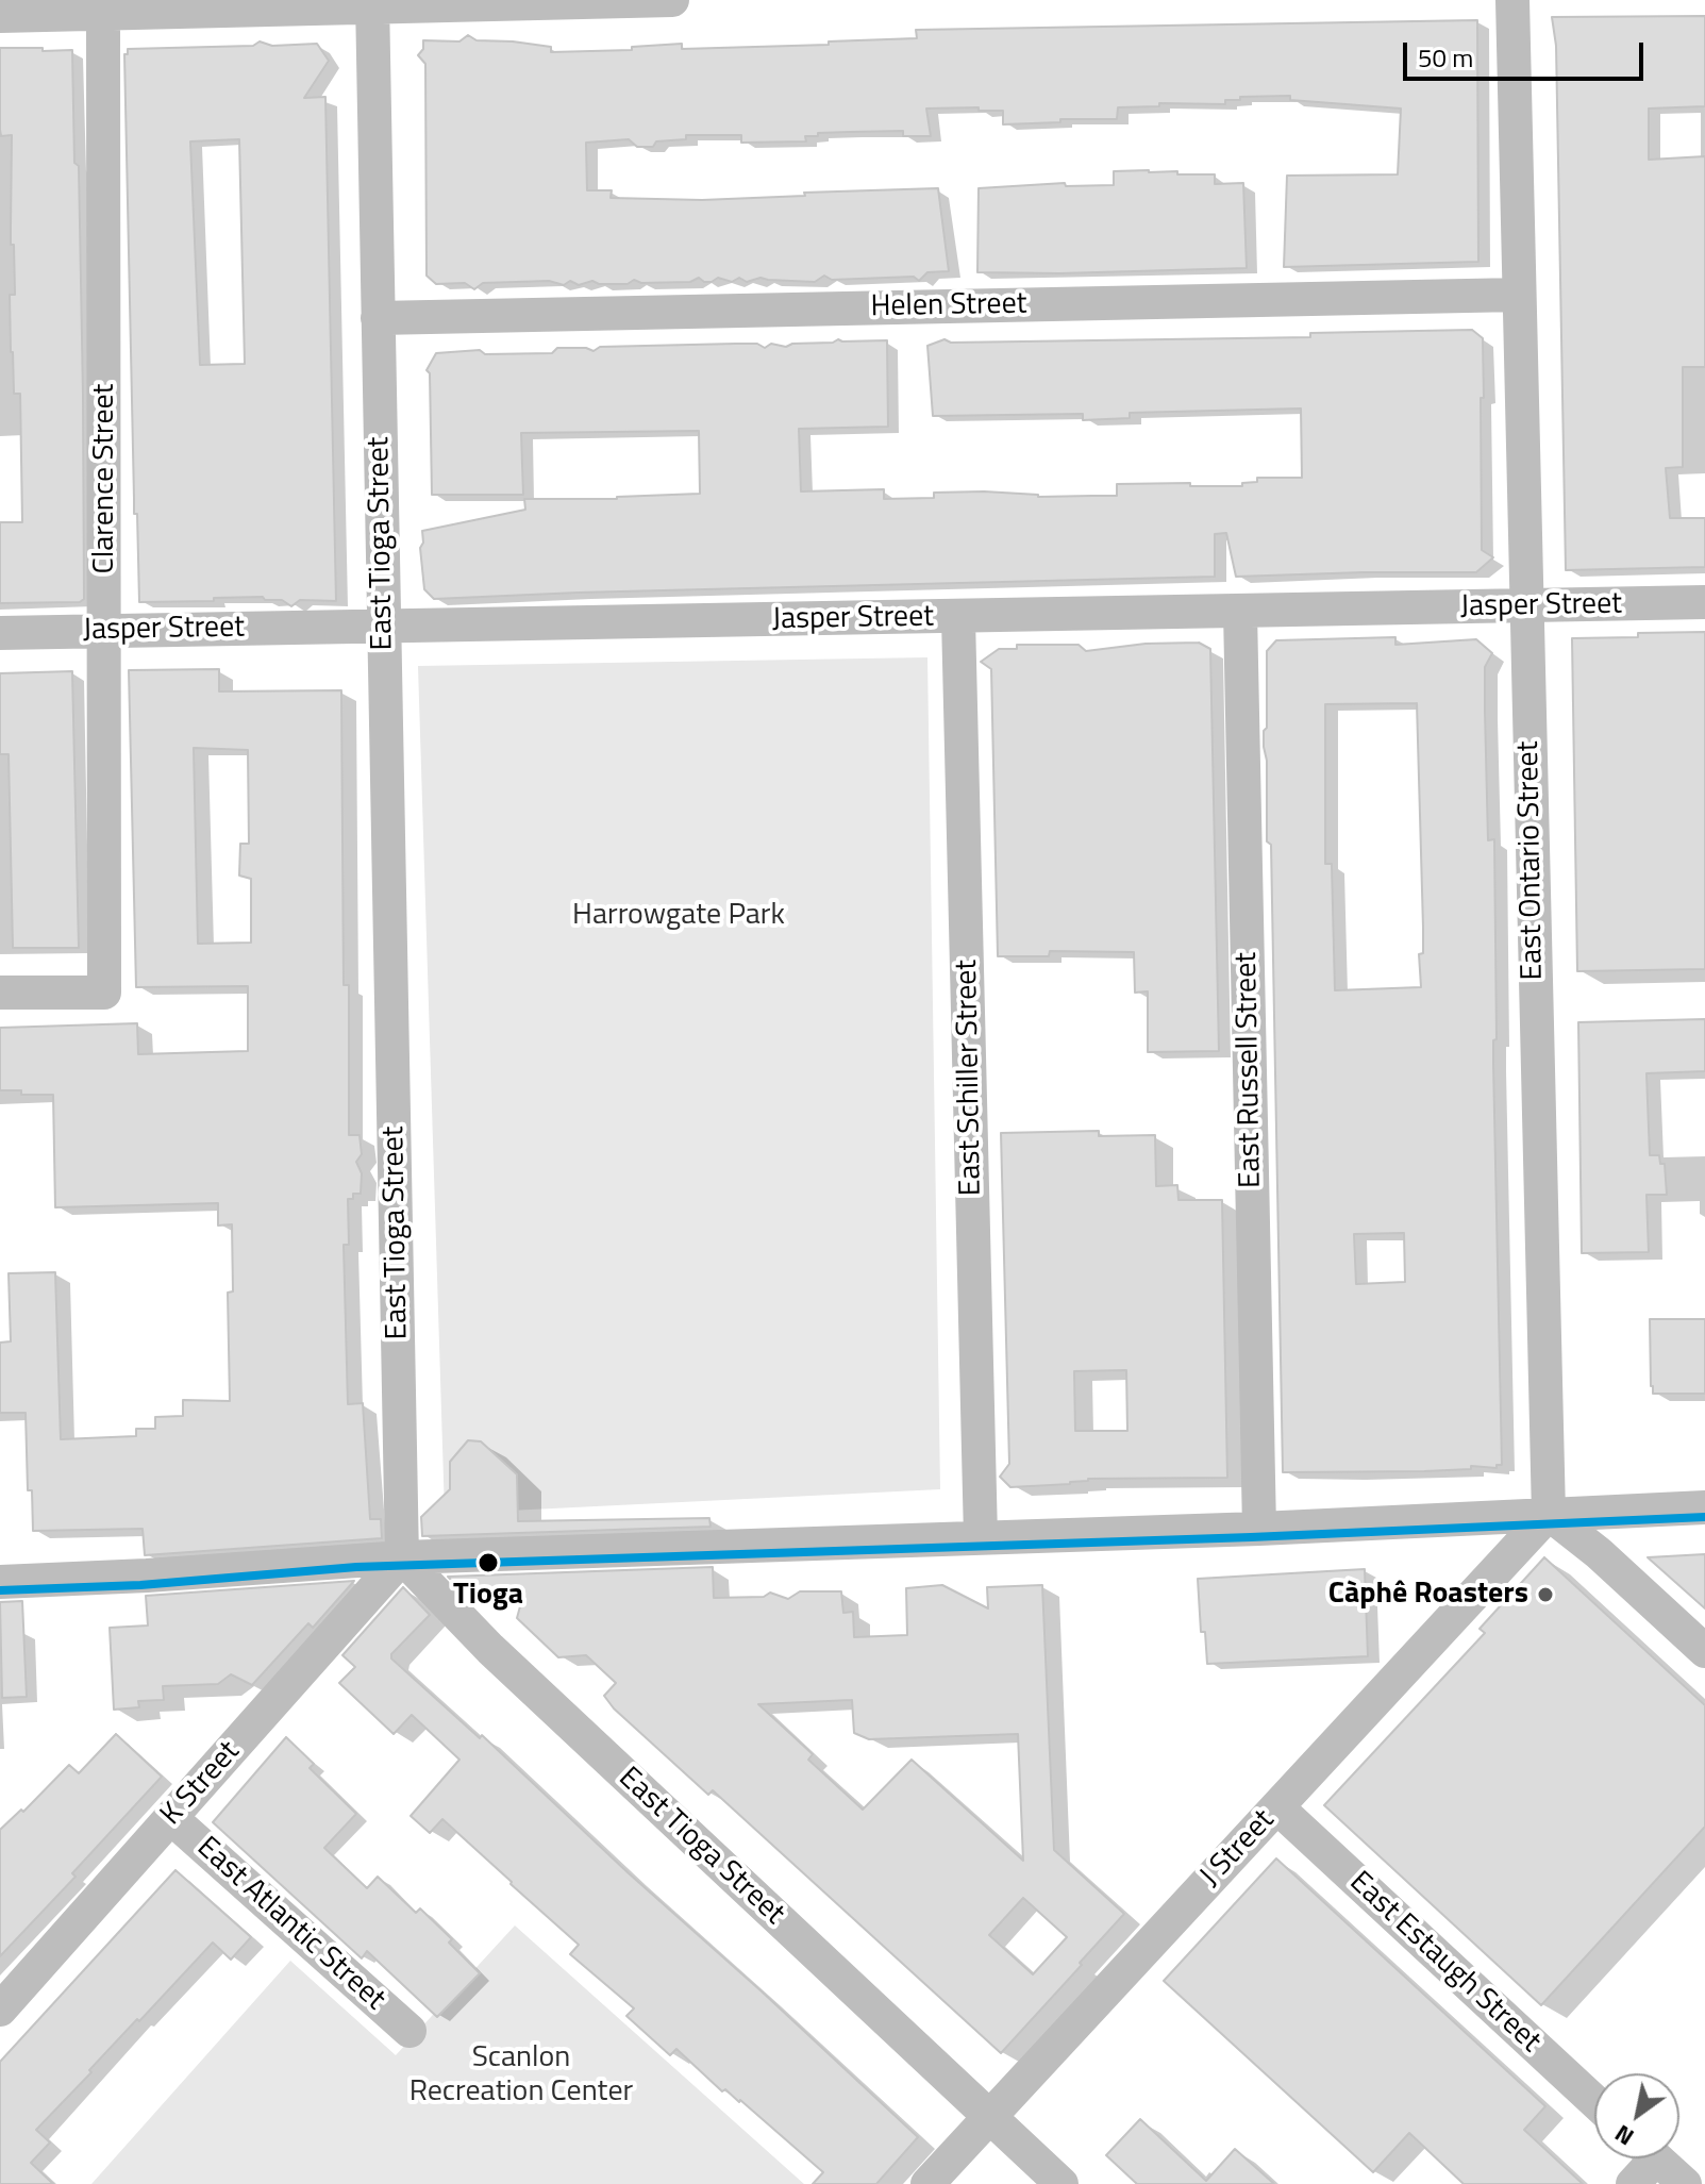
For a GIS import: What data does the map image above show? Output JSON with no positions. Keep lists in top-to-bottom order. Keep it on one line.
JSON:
{"streets":{"street":["Helen Street","Clarence Street","East Tioga Street","Jasper Street","East Ontario Street","East Russell Street","East Schiller Street","K Street","J Street","East Atlantic Street","East Estaugh Street"]},"crossings":[["Helen Street","East Tioga Street"],["Helen Street","East Ontario Street"],["Clarence Street","Jasper Street"],["East Tioga Street","Jasper Street"],["East Tioga Street","K Street"],["East Tioga Street","J Street"],["Jasper Street","East Ontario Street"],["Jasper Street","East Russell Street"],["Jasper Street","East Schiller Street"],["East Ontario Street","J Street"],["K Street","East Atlantic Street"],["J Street","East Estaugh Street"]],"parks":["Harrowgate Park","Scanlon Recreation Center"],"places":["Tioga","Càphê Roasters"],"scale_bar":"50 m","north":"bottom left"}
